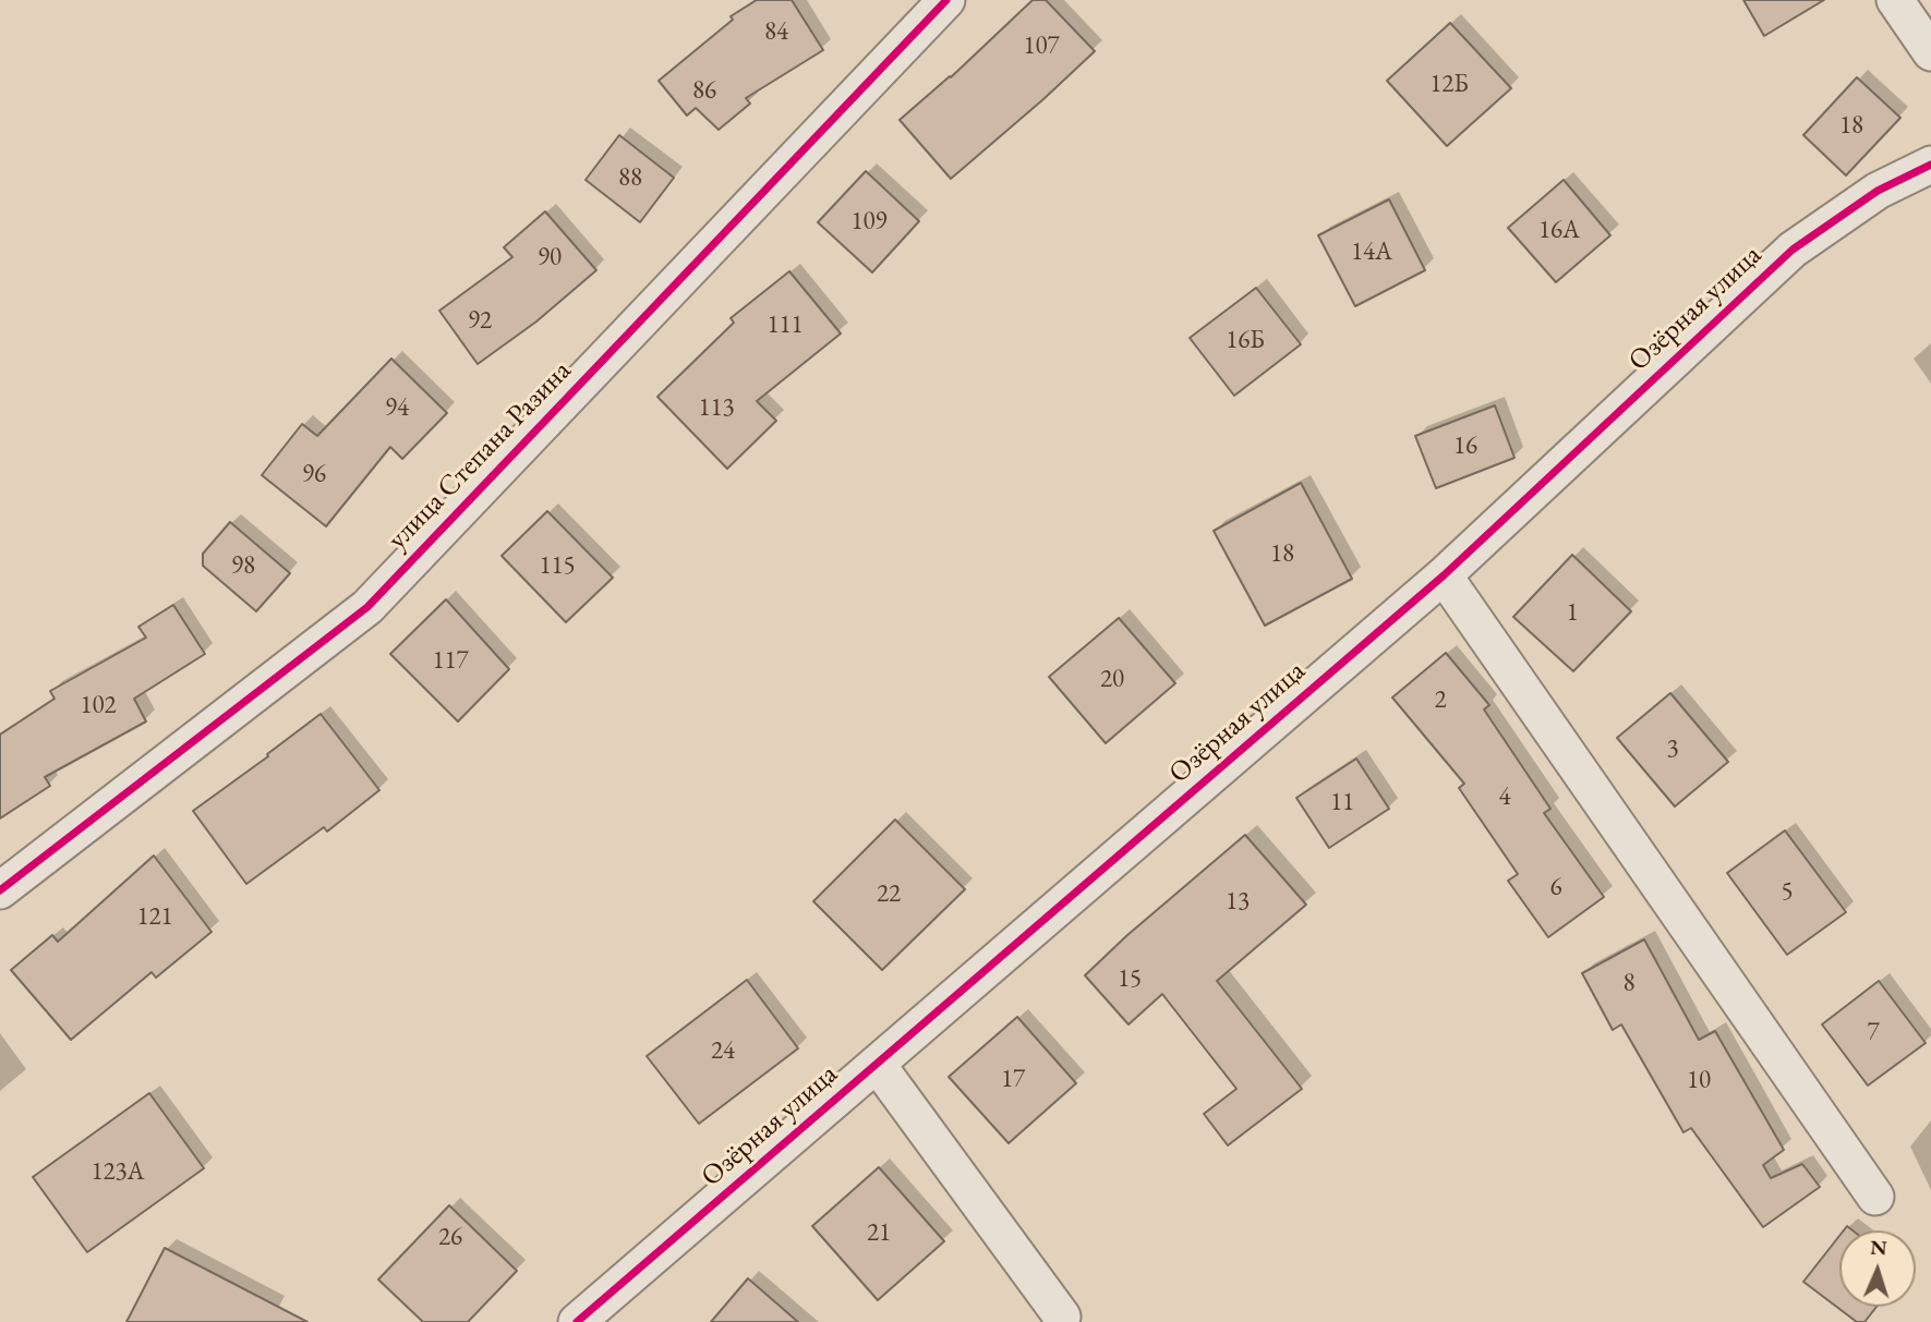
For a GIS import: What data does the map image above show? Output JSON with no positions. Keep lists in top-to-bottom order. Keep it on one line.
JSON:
{"streets":{"street":["Озёрная улица","улица Степана Разина"]},"house_numbers":["84","107","12Б","86","18","88","109","16А","14А","90","92","111","16Б","94","113","16","96","18","98","115","1","117","20","2","102","3","4","11","6","5","22","13","121","15","8","7","24","17","10","123А","21","26"],"north":"top"}
